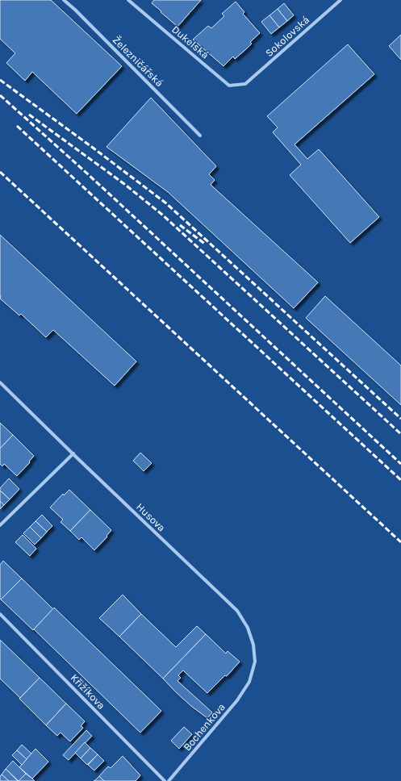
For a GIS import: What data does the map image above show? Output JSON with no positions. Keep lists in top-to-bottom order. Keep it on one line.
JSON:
{"streets":{"street":["Sokolovská","Dukelská","Železničářská","Husova","Křižíkova","Bochenkova"]},"crossings":[["Sokolovská","Dukelská"],["Husova","Bochenkova"]]}
